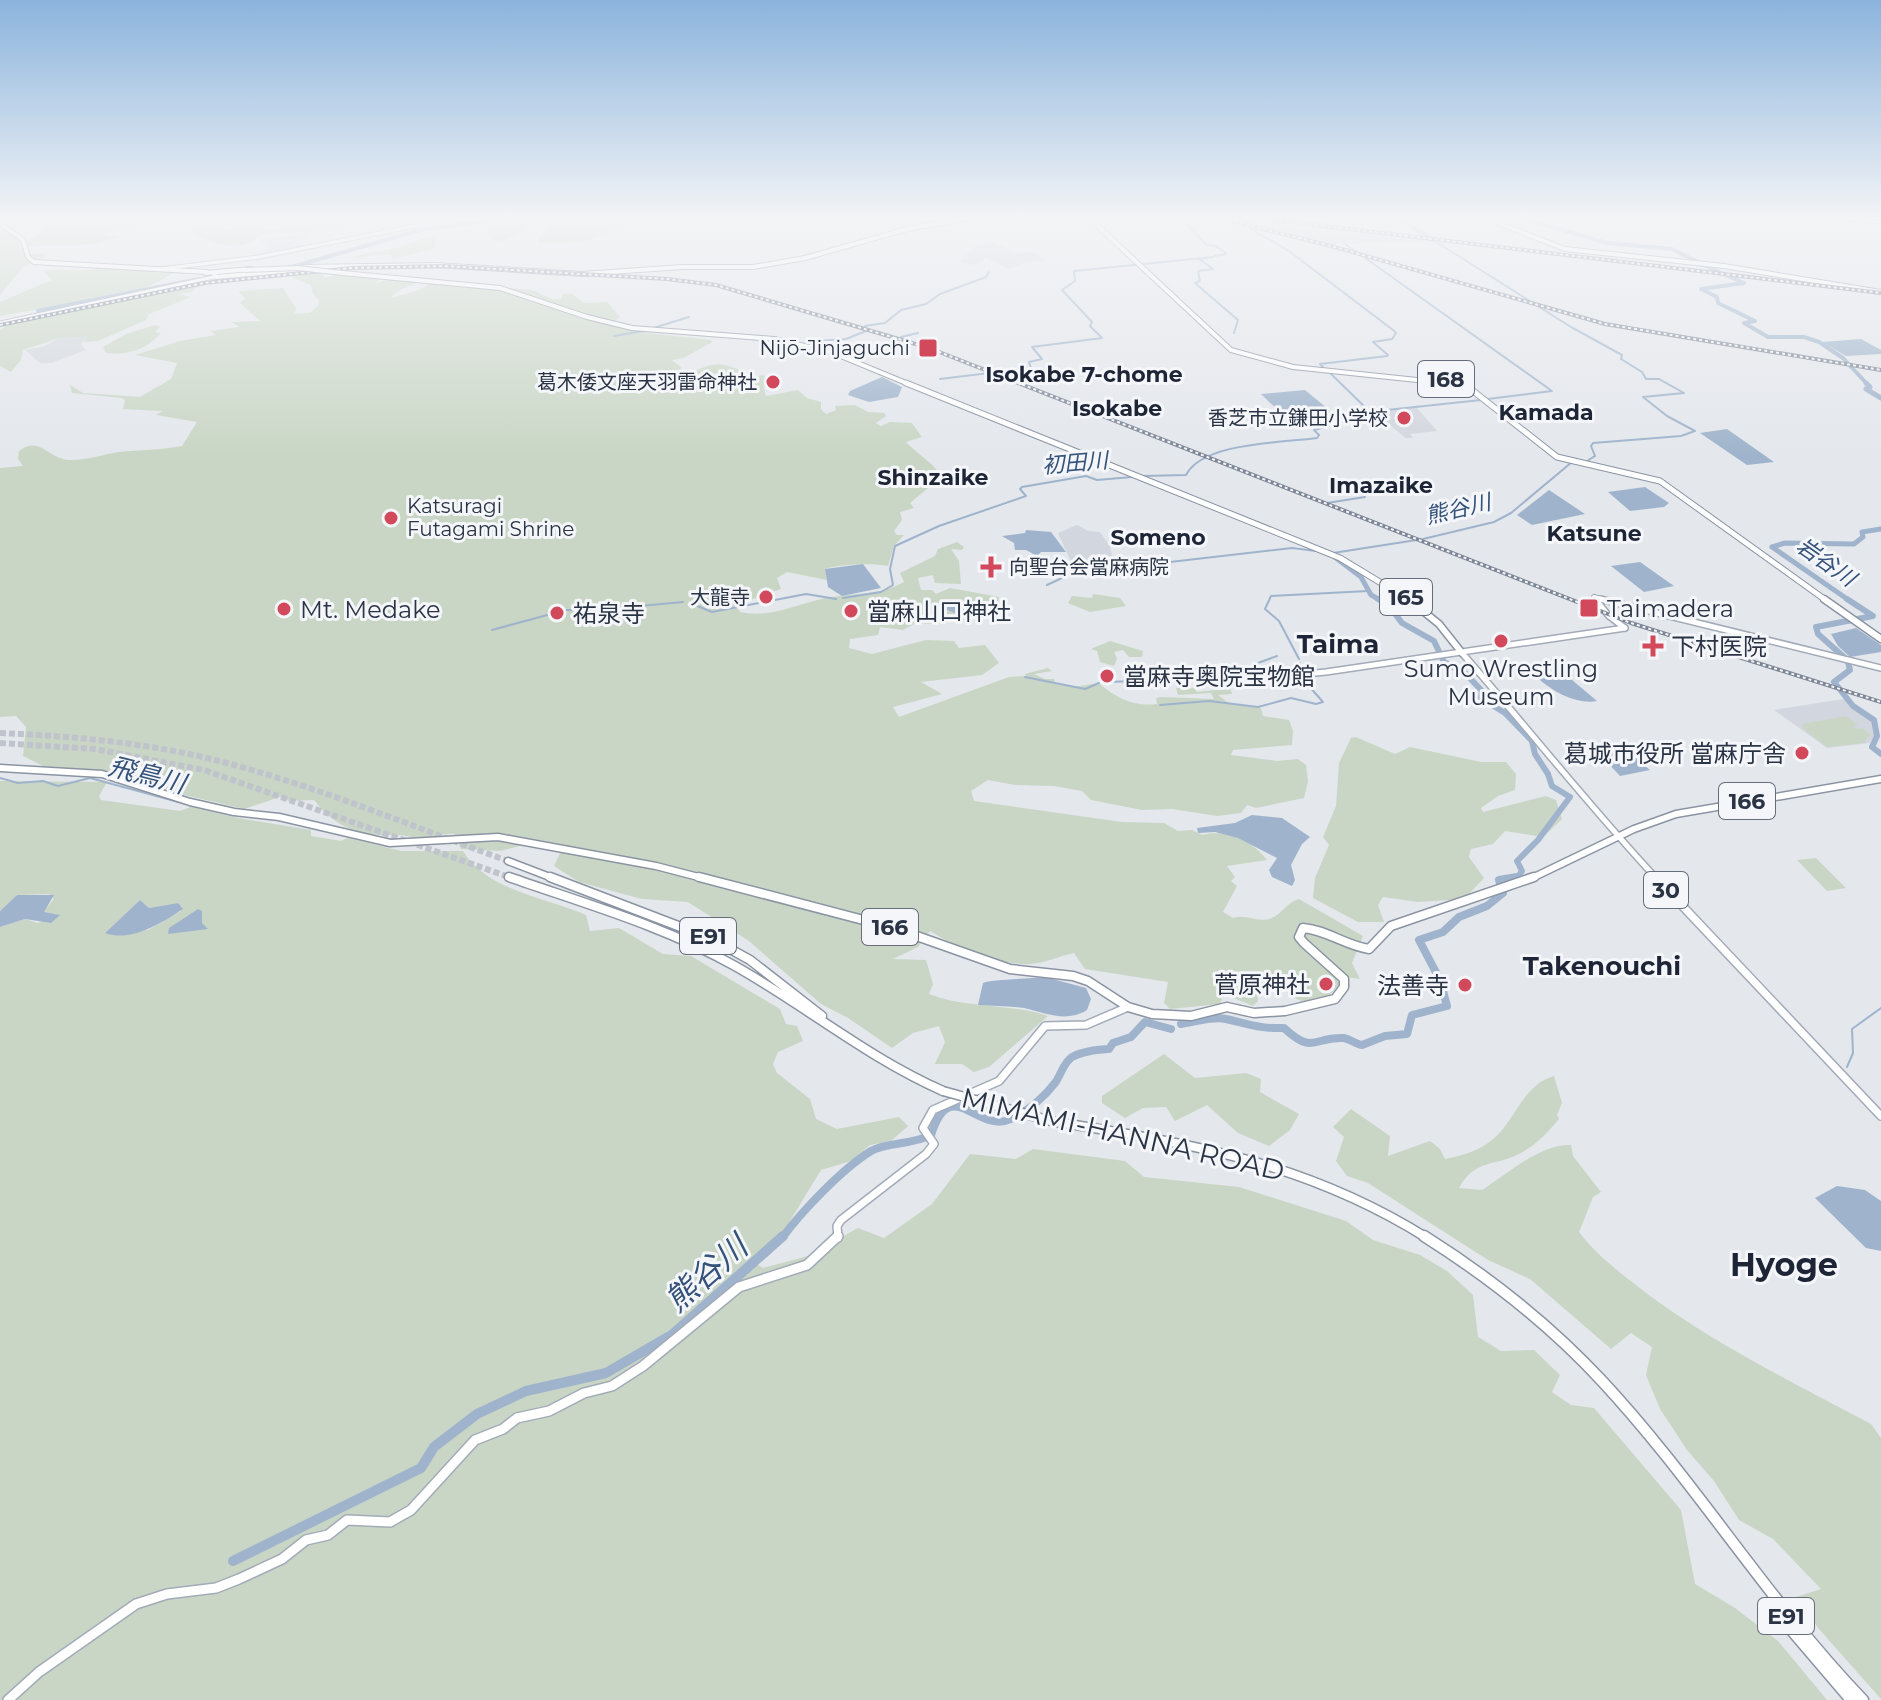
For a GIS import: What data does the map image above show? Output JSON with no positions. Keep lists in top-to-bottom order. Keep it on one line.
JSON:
{"streets":{"highway":["168","165","166","E91","MIMAMI-HANNA ROAD"],"main road":["30"]},"crossings":[["165","30"],["166","30"]],"districts":["Isokabe 7-chome","Isokabe","Kamada","Shinzaike","Imazaike","Katsune","Someno","Taima","Takenouchi","Hyoge"],"water":["初田川","熊谷川","岩谷川","飛鳥川"],"places":{"transit":["Nijō-Jinjaguchi","Taimadera"],"other":["葛木倭文座天羽雷命神社","香芝市立鎌田小学校","Katsuragi Futagami Shrine","大龍寺","Mt. Medake","當麻山口神社","祐泉寺","Sumo Wrestling Museum","當麻寺奥院宝物館","葛城市役所 當麻庁舎","菅原神社","法善寺"],"health":["向聖台会當麻病院","下村医院"]}}
